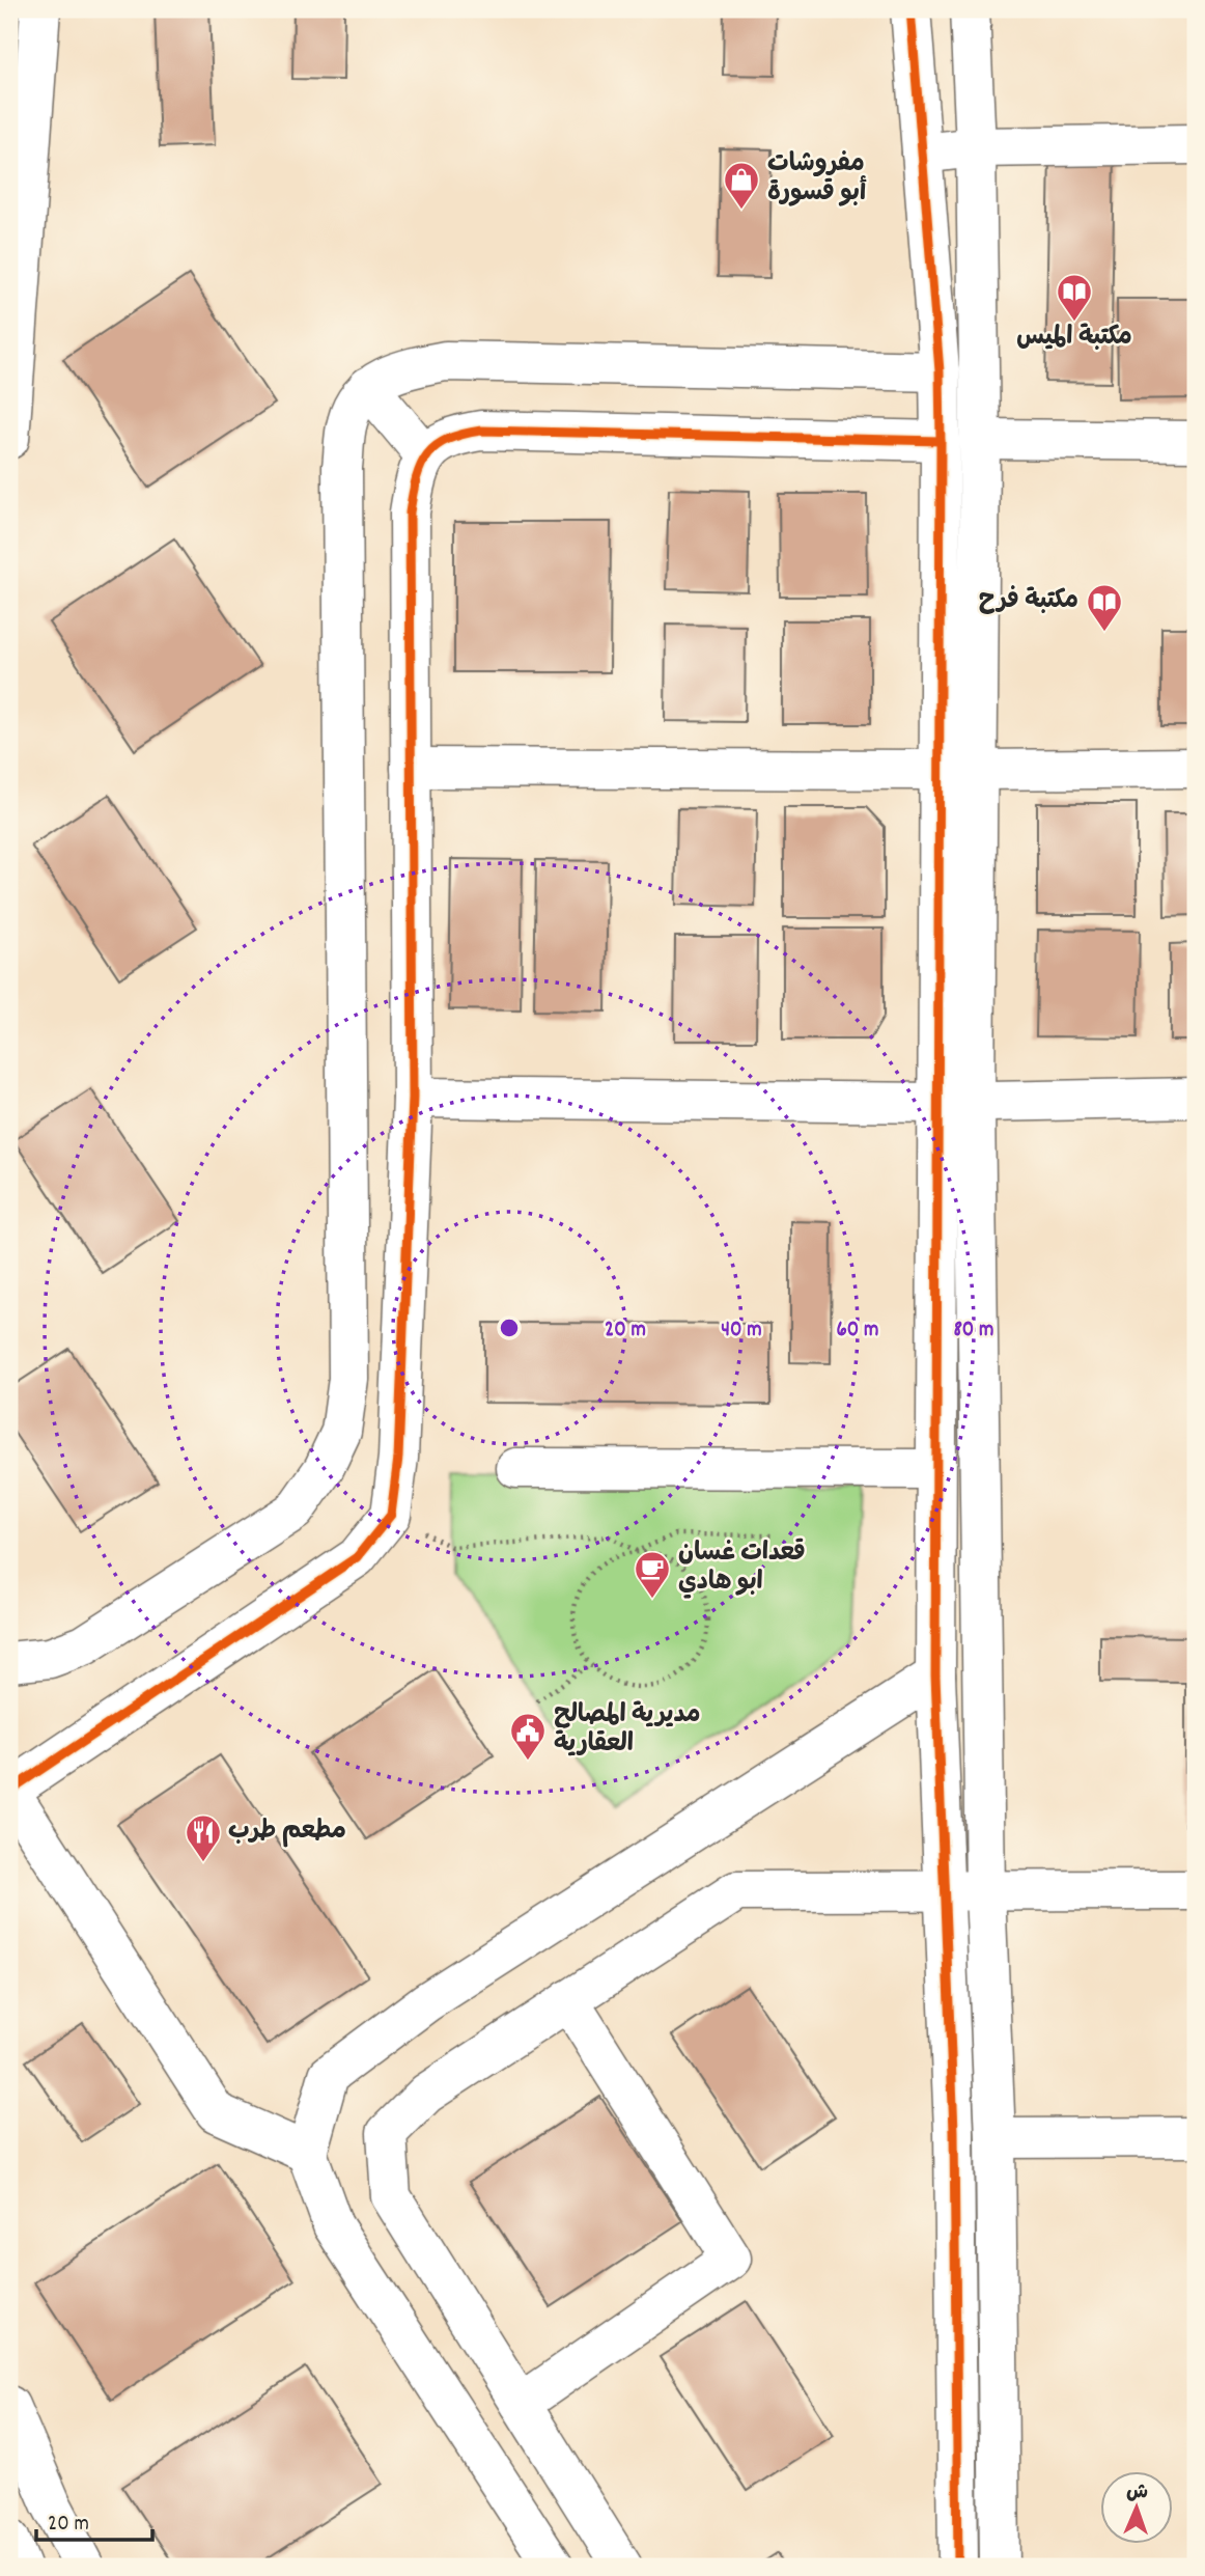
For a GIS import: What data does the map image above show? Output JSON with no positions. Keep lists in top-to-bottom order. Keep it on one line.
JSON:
{"places":{"shop":["مفروشات أبو قسورة"],"library":["مكتبة الميس","مكتبة فرح"],"cafe":["قعدات غسان ابو هادي"],"public building":["مديرية المصالح العقارية"],"restaurant":["مطعم طرب"]},"scale_bar":"20 m","north":"top","rings":["20 m","40 m","60 m","80 m"]}
